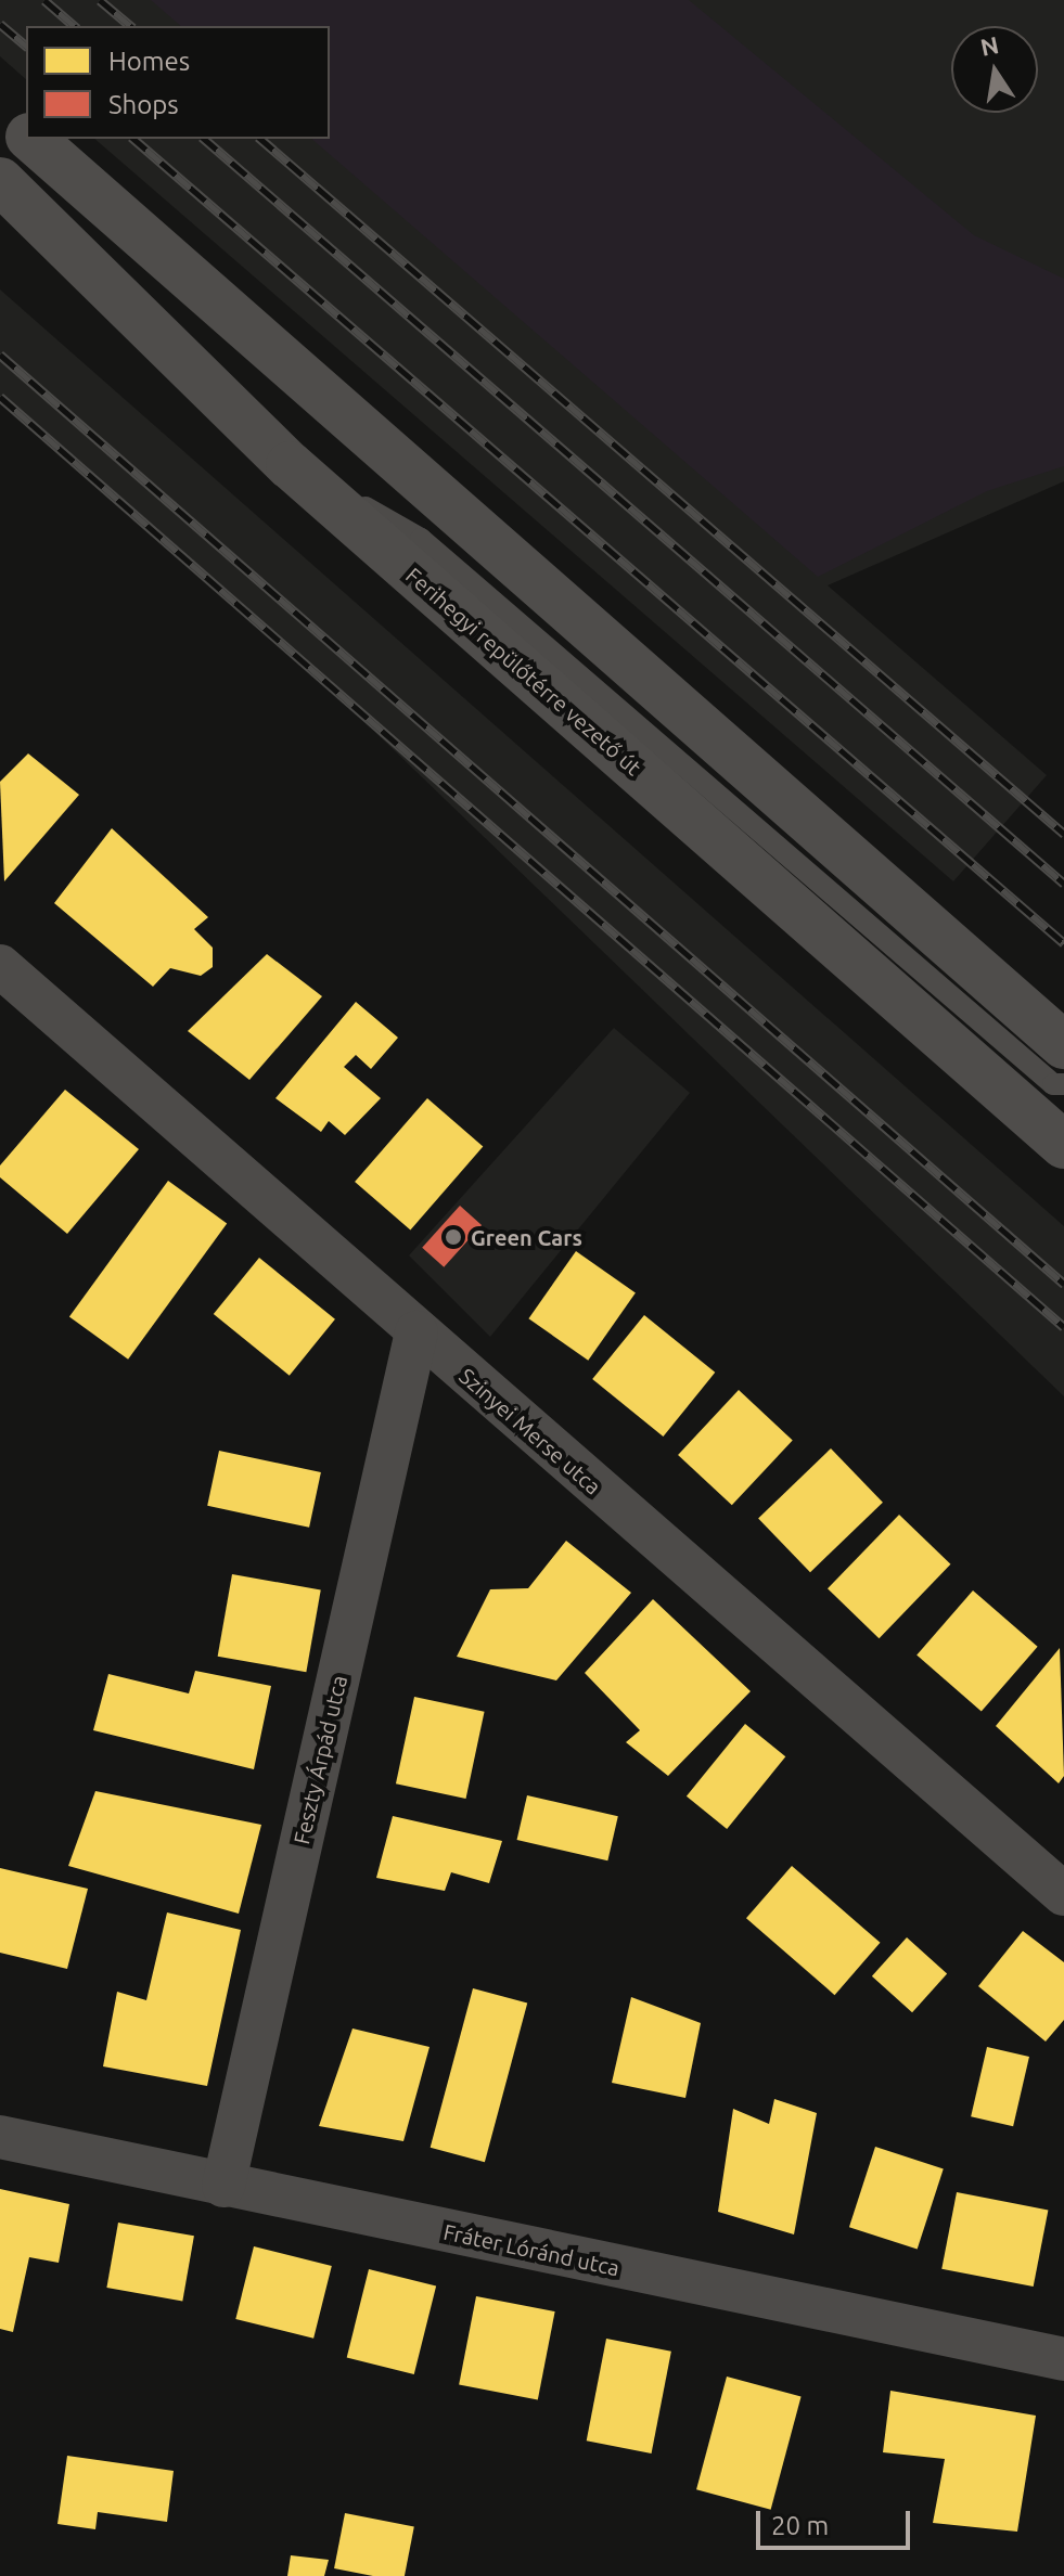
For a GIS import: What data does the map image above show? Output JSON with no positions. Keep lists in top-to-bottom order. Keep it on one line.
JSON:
{"streets":{"main road":["Ferihegyi repülőtérre vezető út"],"street":["Szinyei Merse utca","Feszty Árpád utca","Fráter Lóránd utca"]},"crossings":[["Szinyei Merse utca","Feszty Árpád utca"],["Feszty Árpád utca","Fráter Lóránd utca"]],"places":["Green Cars"],"legend":["Homes","Shops"],"scale_bar":"20 m","north":"top"}
